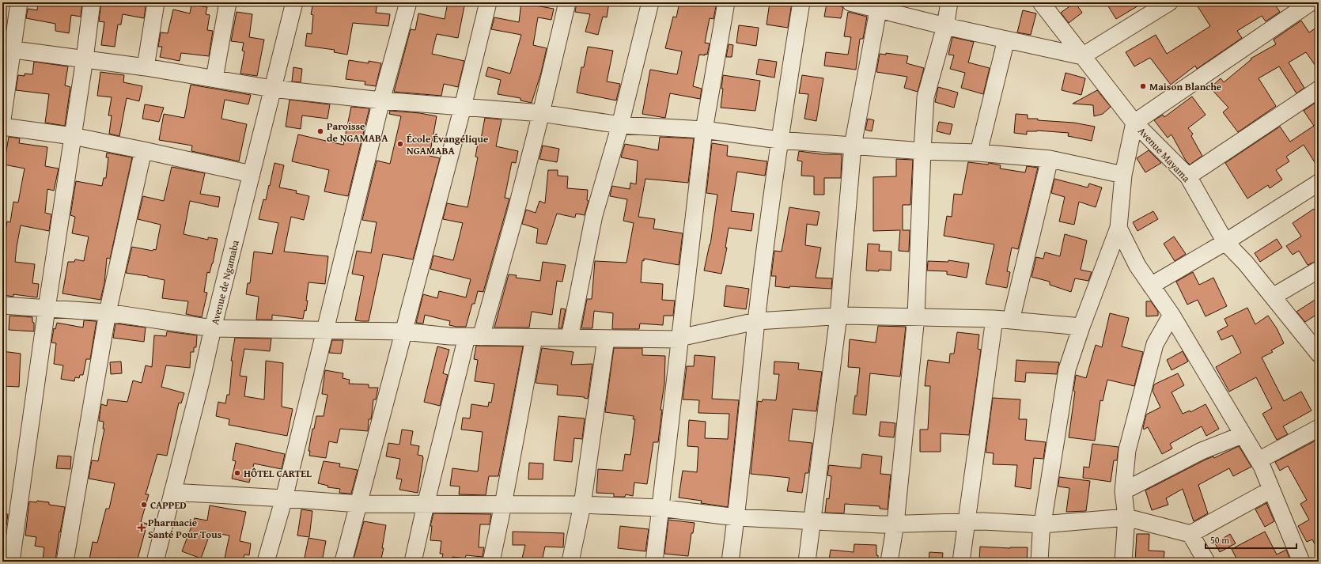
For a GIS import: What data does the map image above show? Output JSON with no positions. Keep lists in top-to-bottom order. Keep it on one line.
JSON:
{"streets":{"street":["Avenue Mayama","Avenue de Ngamaba"]},"places":{"other":["Maison Blanche","Paroisse de NGAMABA","École Évangélique NGAMABA","HÔTEL CARTEL","CAPPED"],"health":["Pharmacie Santé Pour Tous"]},"scale_bar":"50 m"}
